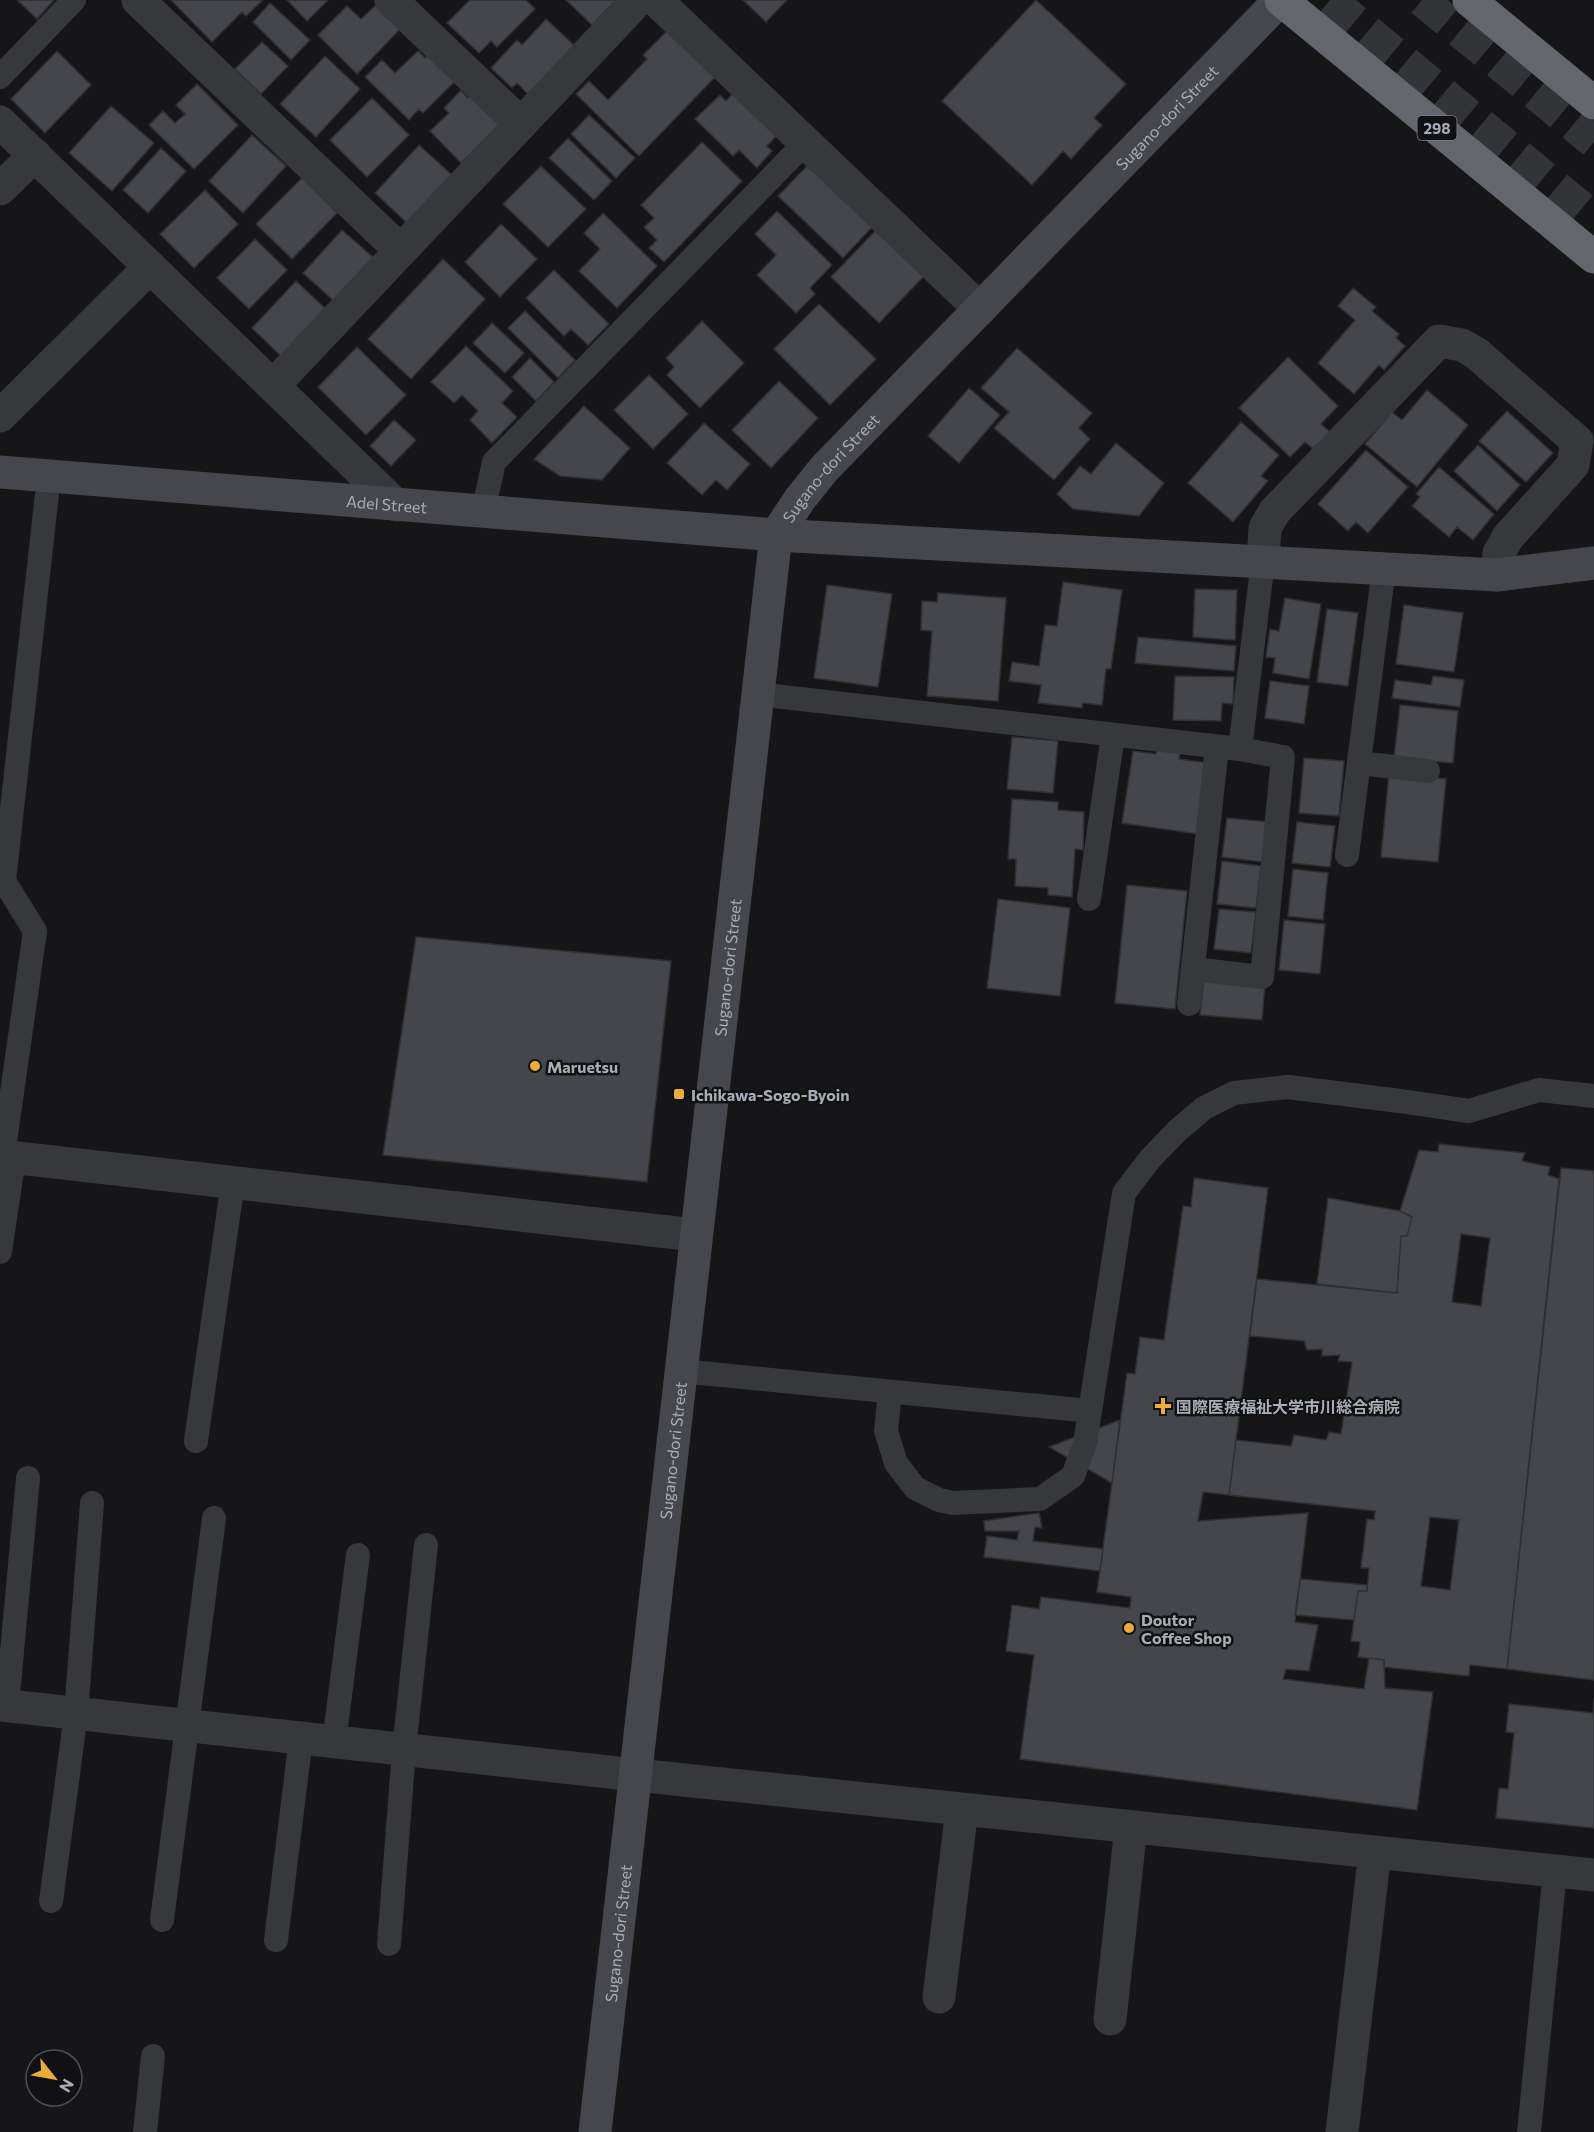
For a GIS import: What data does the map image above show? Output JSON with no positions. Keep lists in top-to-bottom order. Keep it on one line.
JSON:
{"streets":{"highway":["298"],"street":["Sugano-dori Street","Adel Street"]},"crossings":[["Sugano-dori Street","298"],["Sugano-dori Street","Adel Street"]],"places":{"other":["Maruetsu","Doutor Coffee Shop"],"transit":["Ichikawa-Sogo-Byoin"],"health":["国際医療福祉大学市川総合病院"]},"north":"bottom right"}
